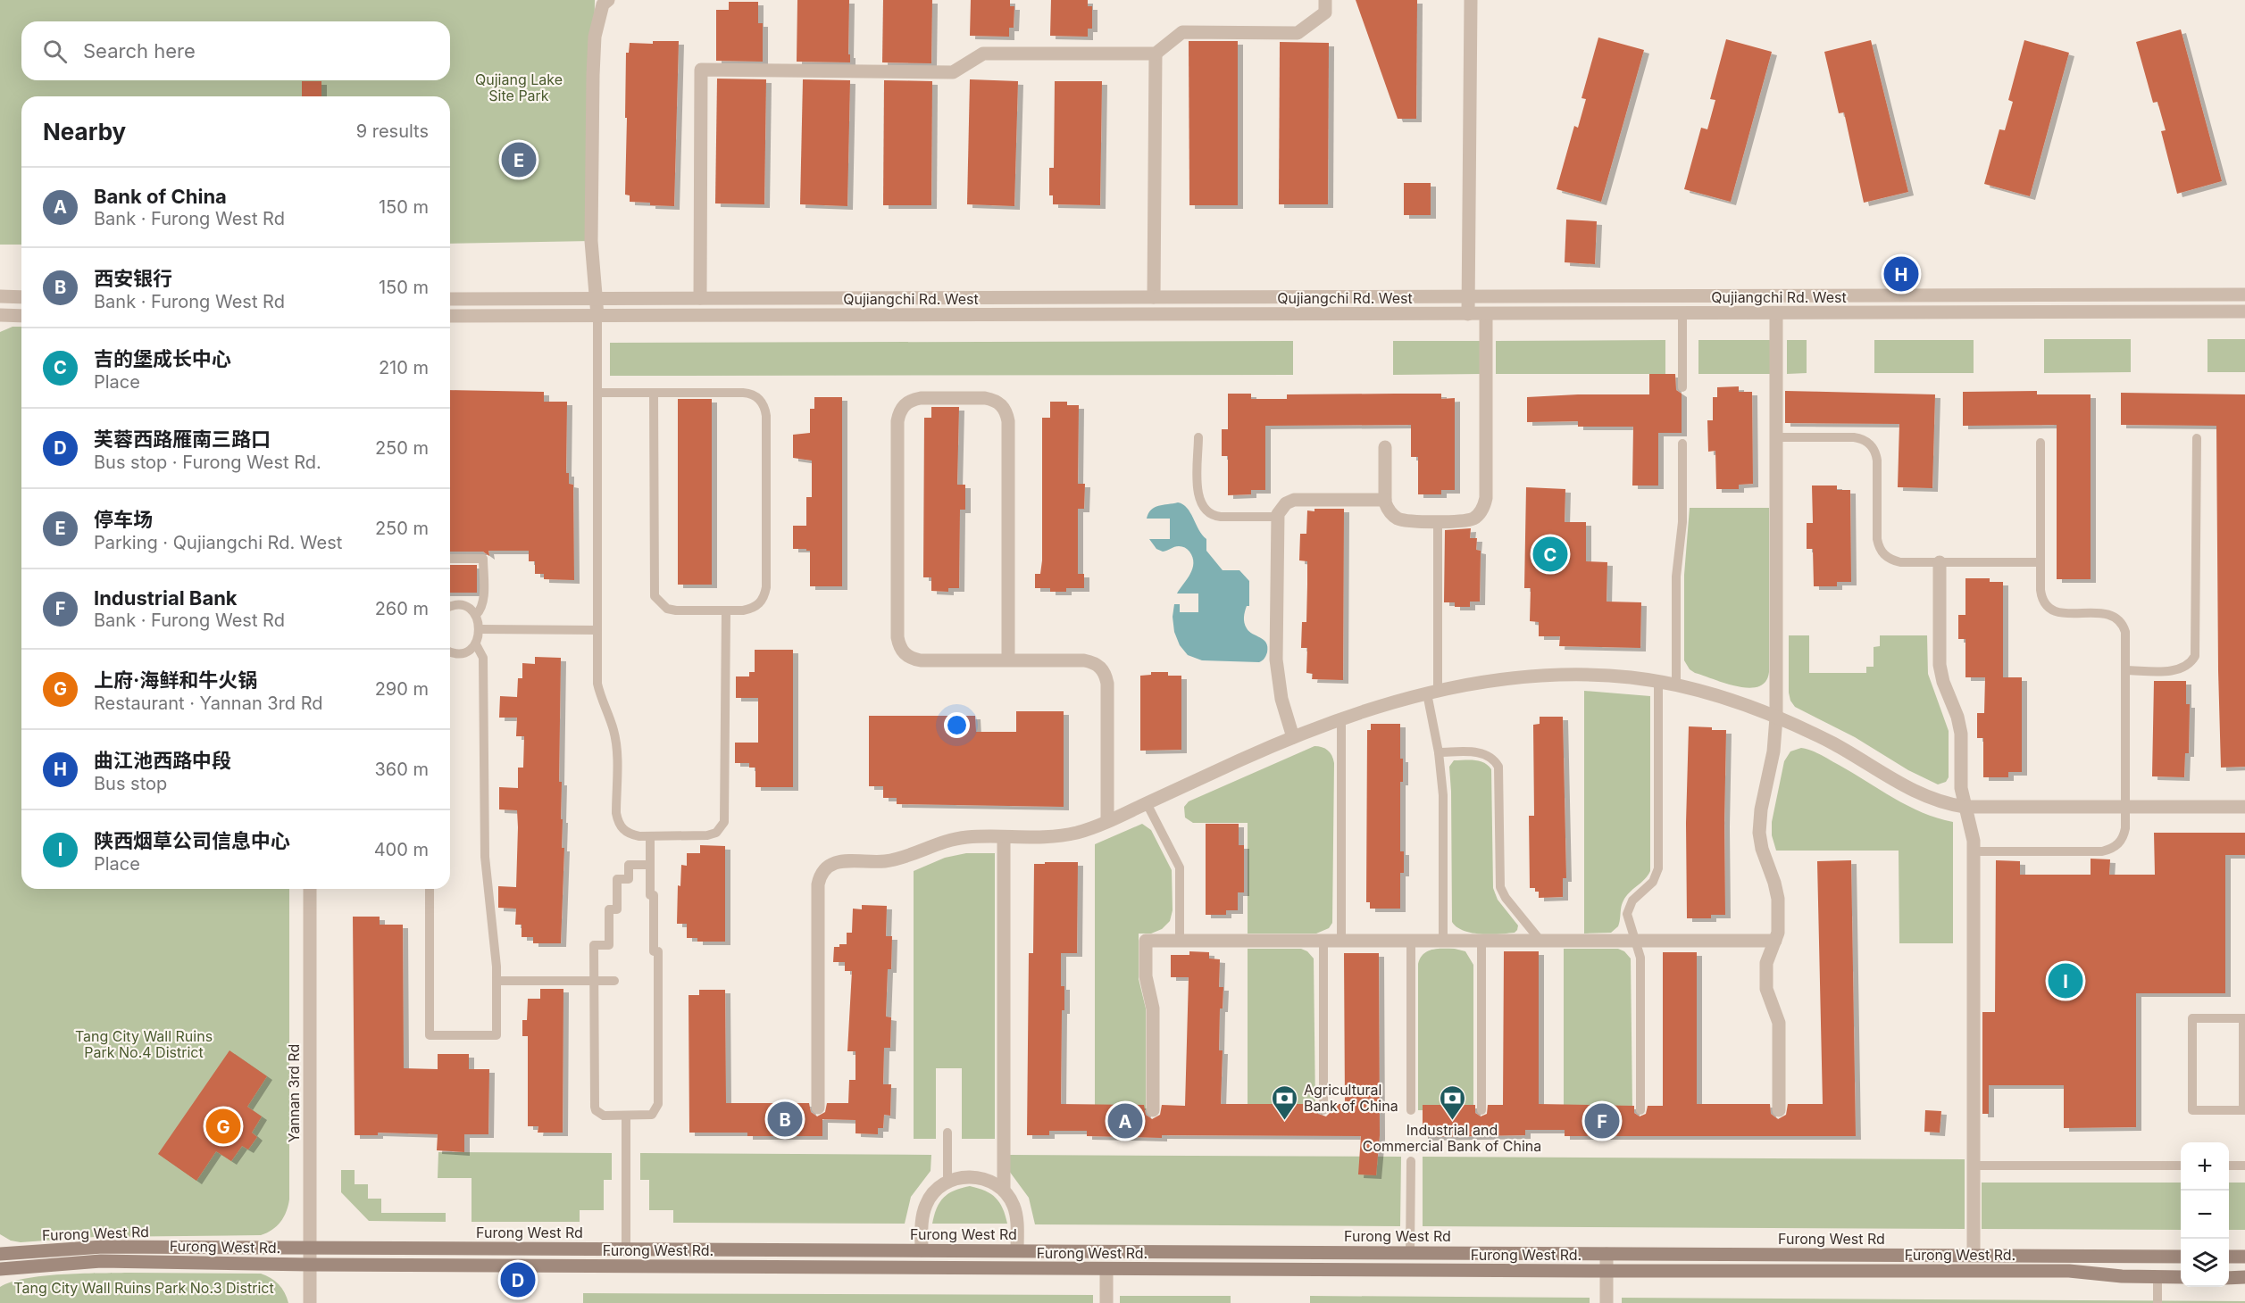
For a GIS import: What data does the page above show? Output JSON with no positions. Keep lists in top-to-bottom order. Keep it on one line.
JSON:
{"streets":{"main road":["Furong West Rd","Furong West Rd."],"street":["Qujiangchi Rd. West","Yannan 3rd Rd"]},"crossings":[["Yannan 3rd Rd","Furong West Rd"],["Yannan 3rd Rd","Furong West Rd."]],"parks":["Qujiang Lake Site Park","Tang City Wall Ruins Park No.4 District","Tang City Wall Ruins Park No.3 District"],"places":{"bank":["Agricultural Bank of China","Industrial and Commercial Bank of China"]},"page":{"search":"Search here","heading":["Nearby","9 results"],"pins":["E","H","C","I","B","A","F","G","D"],"list":[{"mark":"A","name":"Bank of China","note":"Bank · Furong West Rd","value":"150 m"},{"mark":"B","name":"西安银行","note":"Bank · Furong West Rd","value":"150 m"},{"mark":"C","name":"吉的堡成长中心","note":"Place","value":"210 m"},{"mark":"D","name":"芙蓉西路雁南三路口","note":"Bus stop · Furong West Rd.","value":"250 m"},{"mark":"E","name":"停车场","note":"Parking · Qujiangchi Rd. West","value":"250 m"},{"mark":"F","name":"Industrial Bank","note":"Bank · Furong West Rd","value":"260 m"},{"mark":"G","name":"上府·海鲜和牛火锅","note":"Restaurant · Yannan 3rd Rd","value":"290 m"},{"mark":"H","name":"曲江池西路中段","note":"Bus stop","value":"360 m"},{"mark":"I","name":"陕西烟草公司信息中心","note":"Place","value":"400 m"}],"map_buttons":["+","−"]}}
